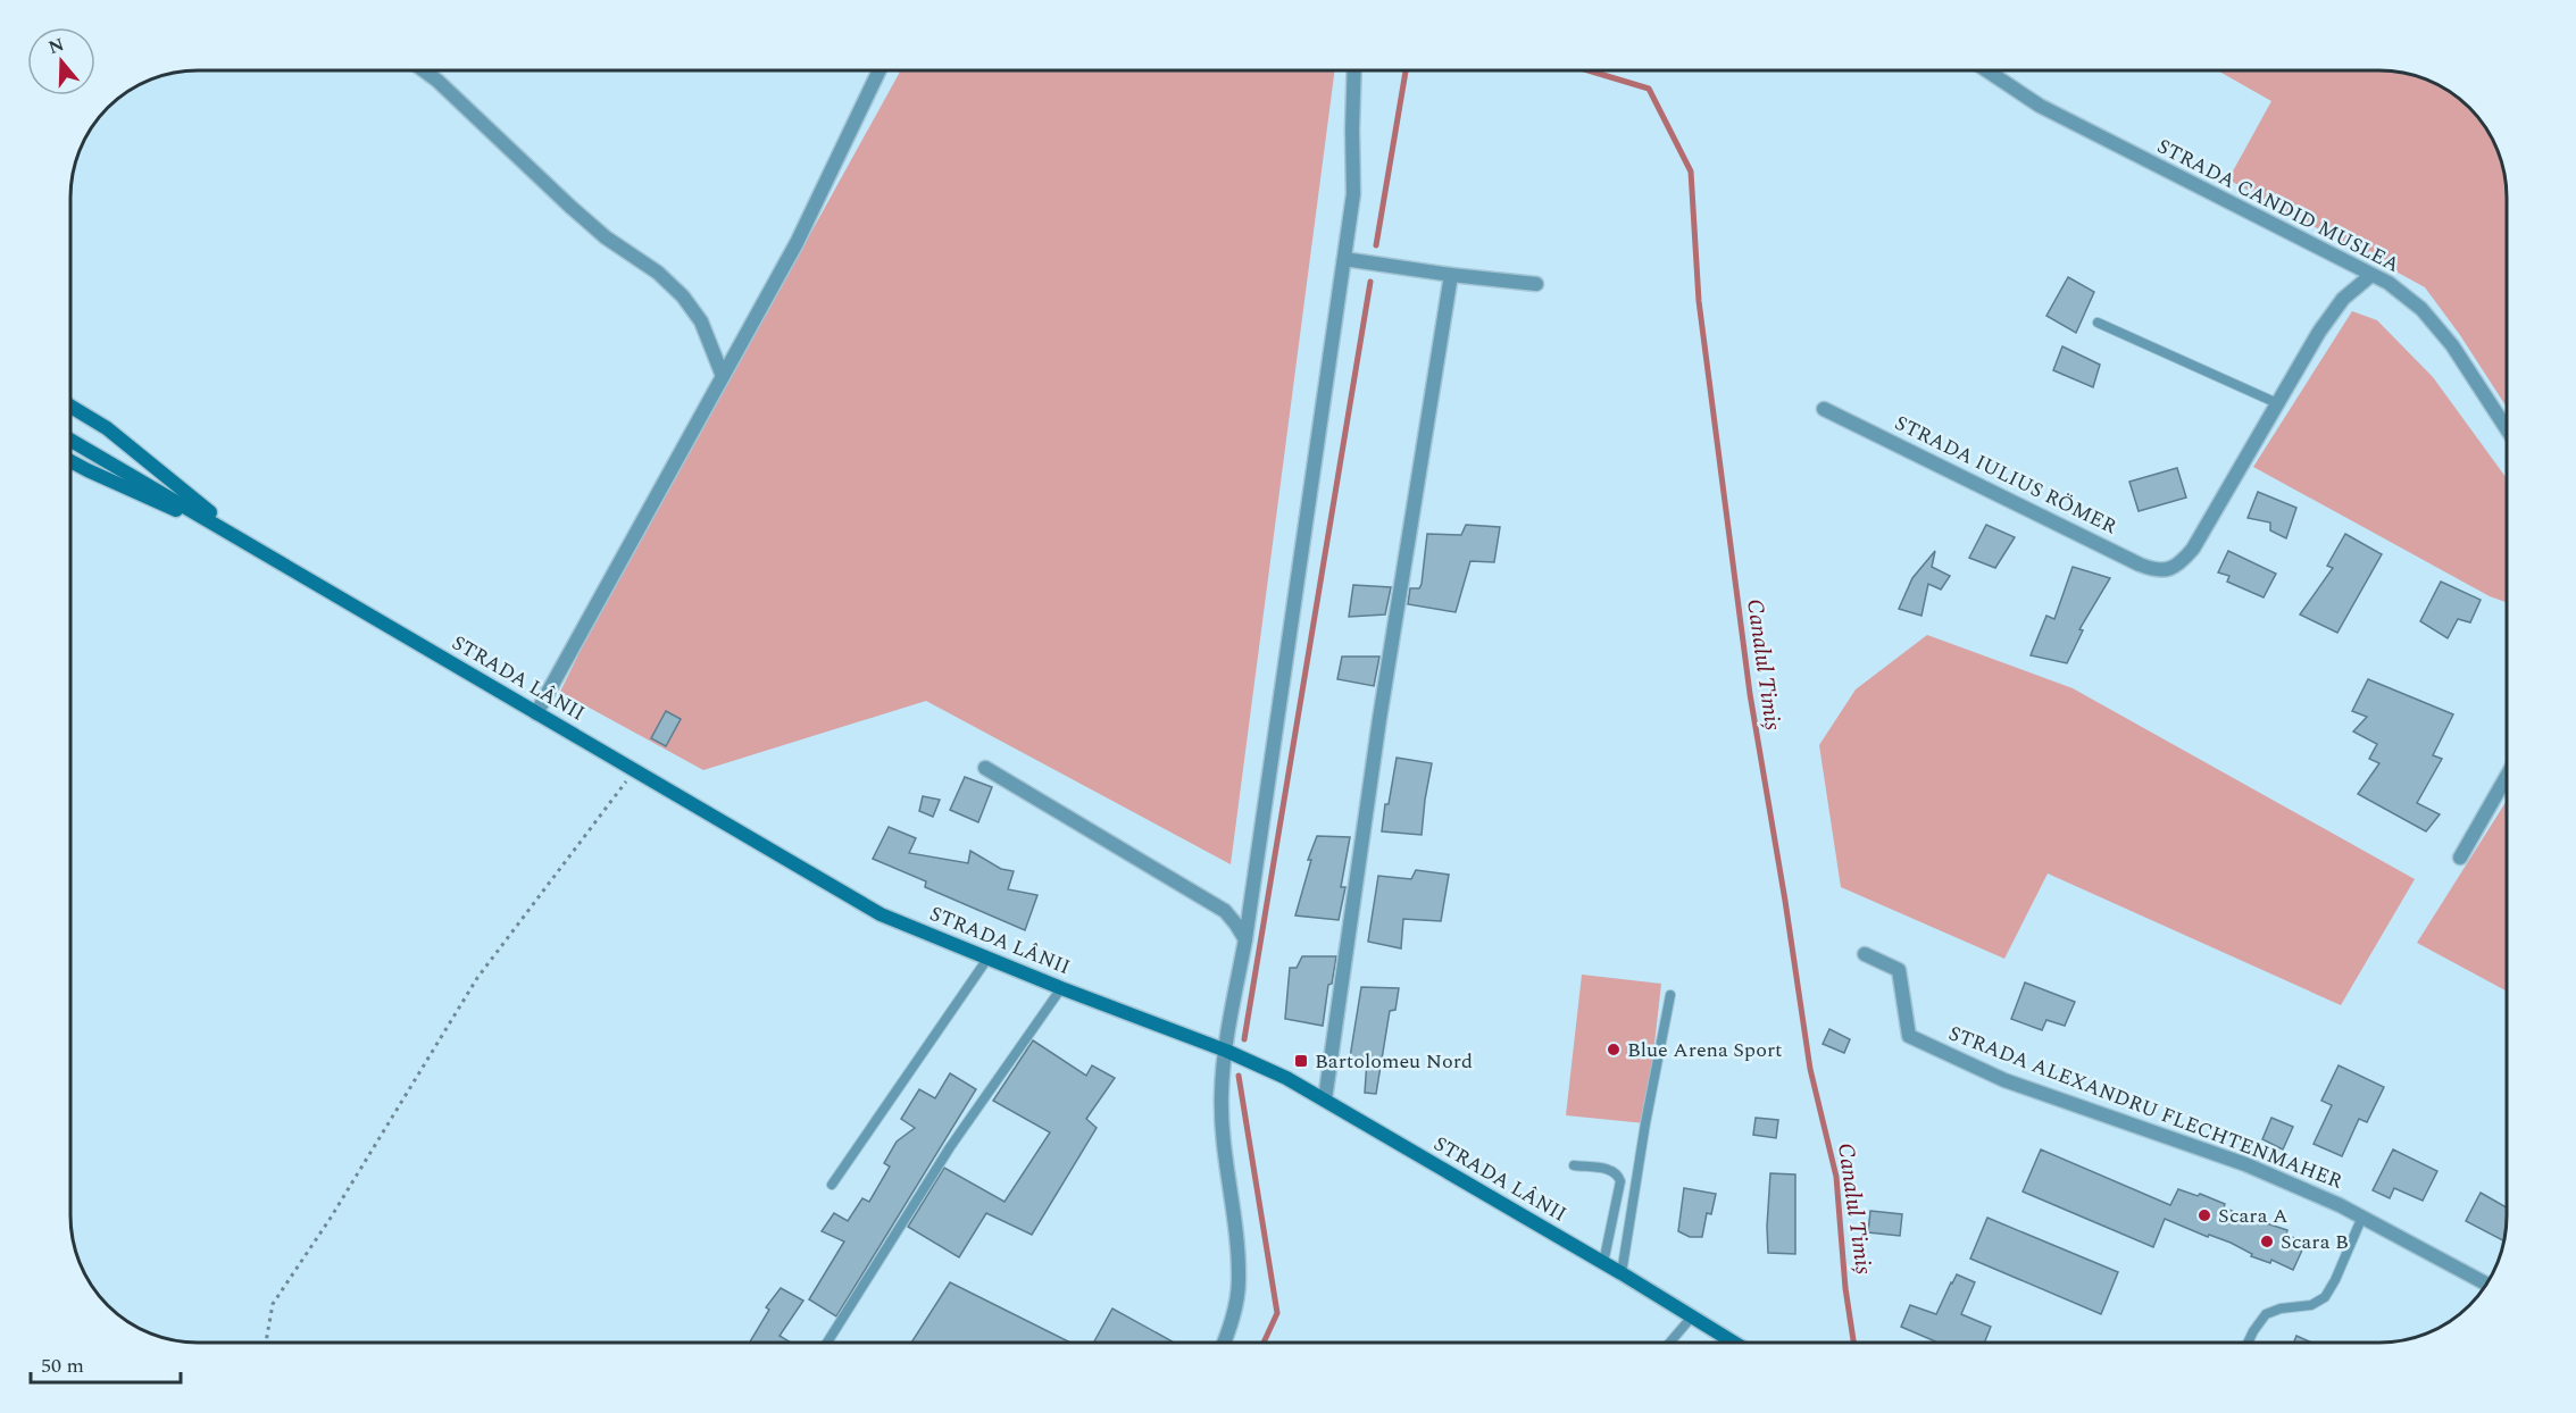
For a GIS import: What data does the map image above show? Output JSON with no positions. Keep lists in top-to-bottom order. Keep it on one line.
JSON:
{"streets":{"main road":["STRADA LÂNII"],"street":["STRADA CANDID MUSLEA","STRADA IULIUS RÖMER","STRADA ALEXANDRU FLECHTENMAHER"]},"water":["Canalul Timiș"],"places":{"other":["Blue Arena Sport","Scara A","Scara B"],"transit":["Bartolomeu Nord"]},"scale_bar":"50 m","north":"top"}
